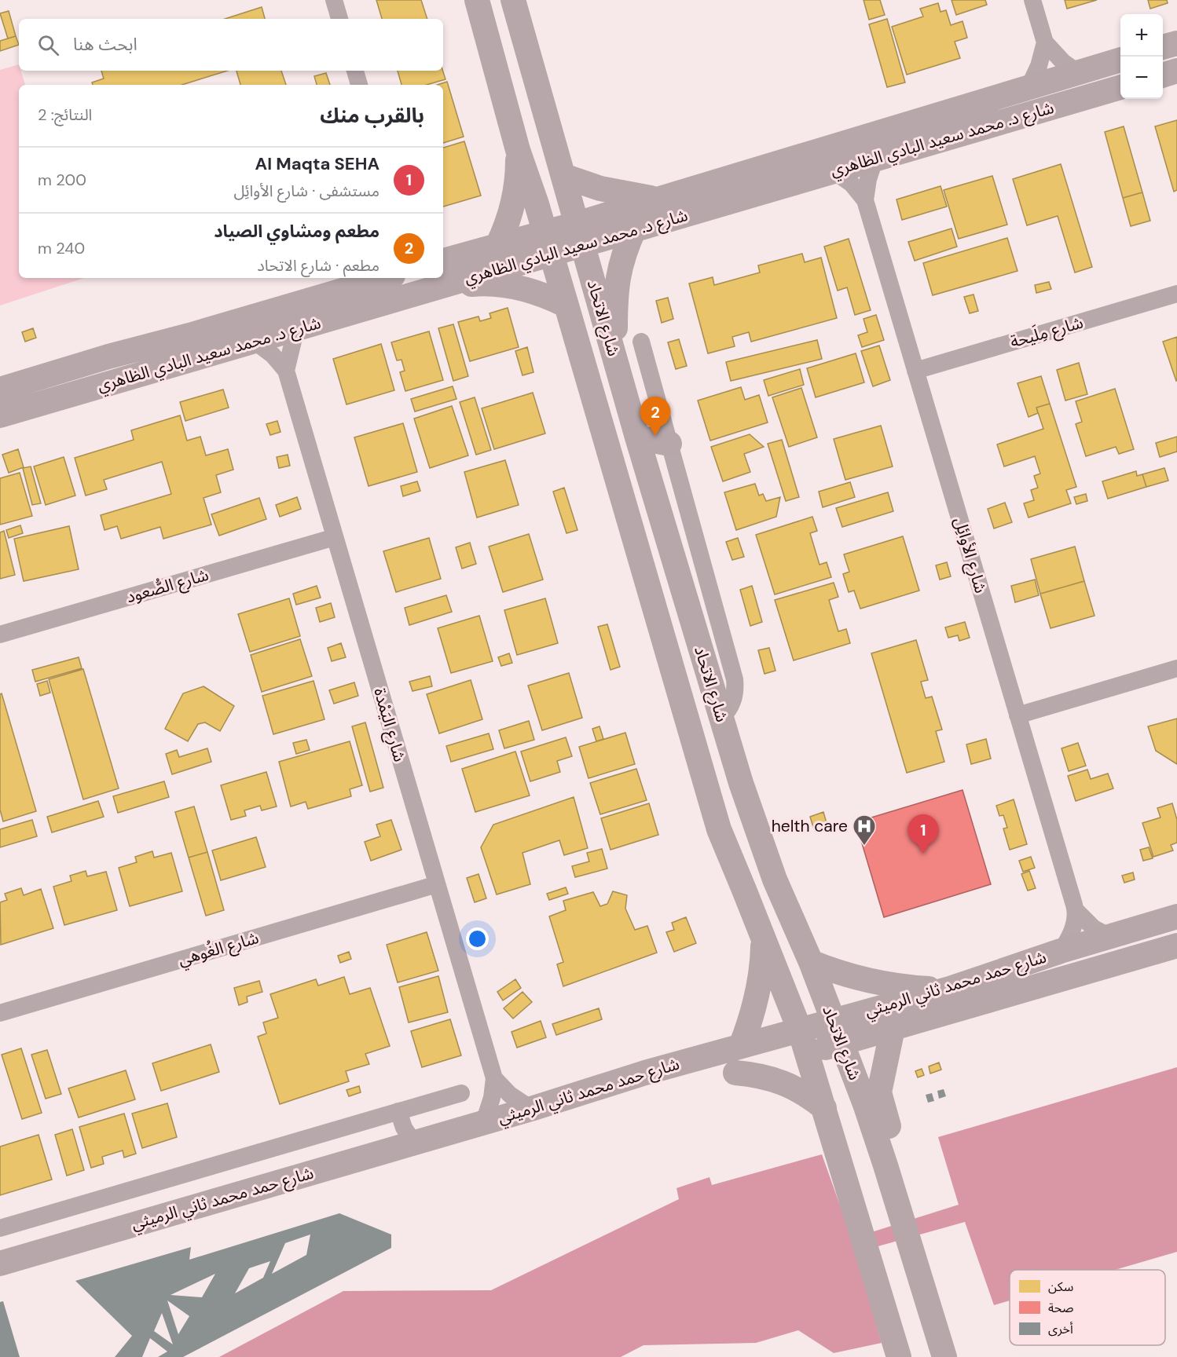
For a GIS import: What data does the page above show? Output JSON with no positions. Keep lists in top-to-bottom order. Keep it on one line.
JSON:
{"streets":{"main road":["شارع د. محمد سعيد البادي الظاهري","شارع الاتحاد","شارع حمد محمد ثاني الرميثي"],"street":["شارع مِلَيحة","شارع الأوائِل","شارع الصُّعود","شارع اليَمْدة","شارع الغُوهي"]},"crossings":[["شارع د. محمد سعيد البادي الظاهري","شارع الاتحاد"],["شارع د. محمد سعيد البادي الظاهري","شارع الأوائِل"],["شارع د. محمد سعيد البادي الظاهري","شارع اليَمْدة"],["شارع الاتحاد","شارع حمد محمد ثاني الرميثي"],["شارع مِلَيحة","شارع الأوائِل"],["شارع الأوائِل","شارع حمد محمد ثاني الرميثي"],["شارع الصُّعود","شارع اليَمْدة"],["شارع اليَمْدة","شارع الغُوهي"],["شارع اليَمْدة","شارع حمد محمد ثاني الرميثي"]],"places":{"hospital":["helth care"]},"legend":["سكن","صحة","أخرى"],"page":{"map_buttons":["+","−"],"search":"ابحث هنا","heading":["بالقرب منك","النتائج: 2"],"list":[{"mark":"1","name":"Al Maqta SEHA","note":"مستشفى · شارع الأوائِل","value":"200 m"},{"mark":"2","name":"مطعم ومشاوي الصياد","note":"مطعم · شارع الاتحاد","value":"240 m"}],"pins":["2","1"]}}
